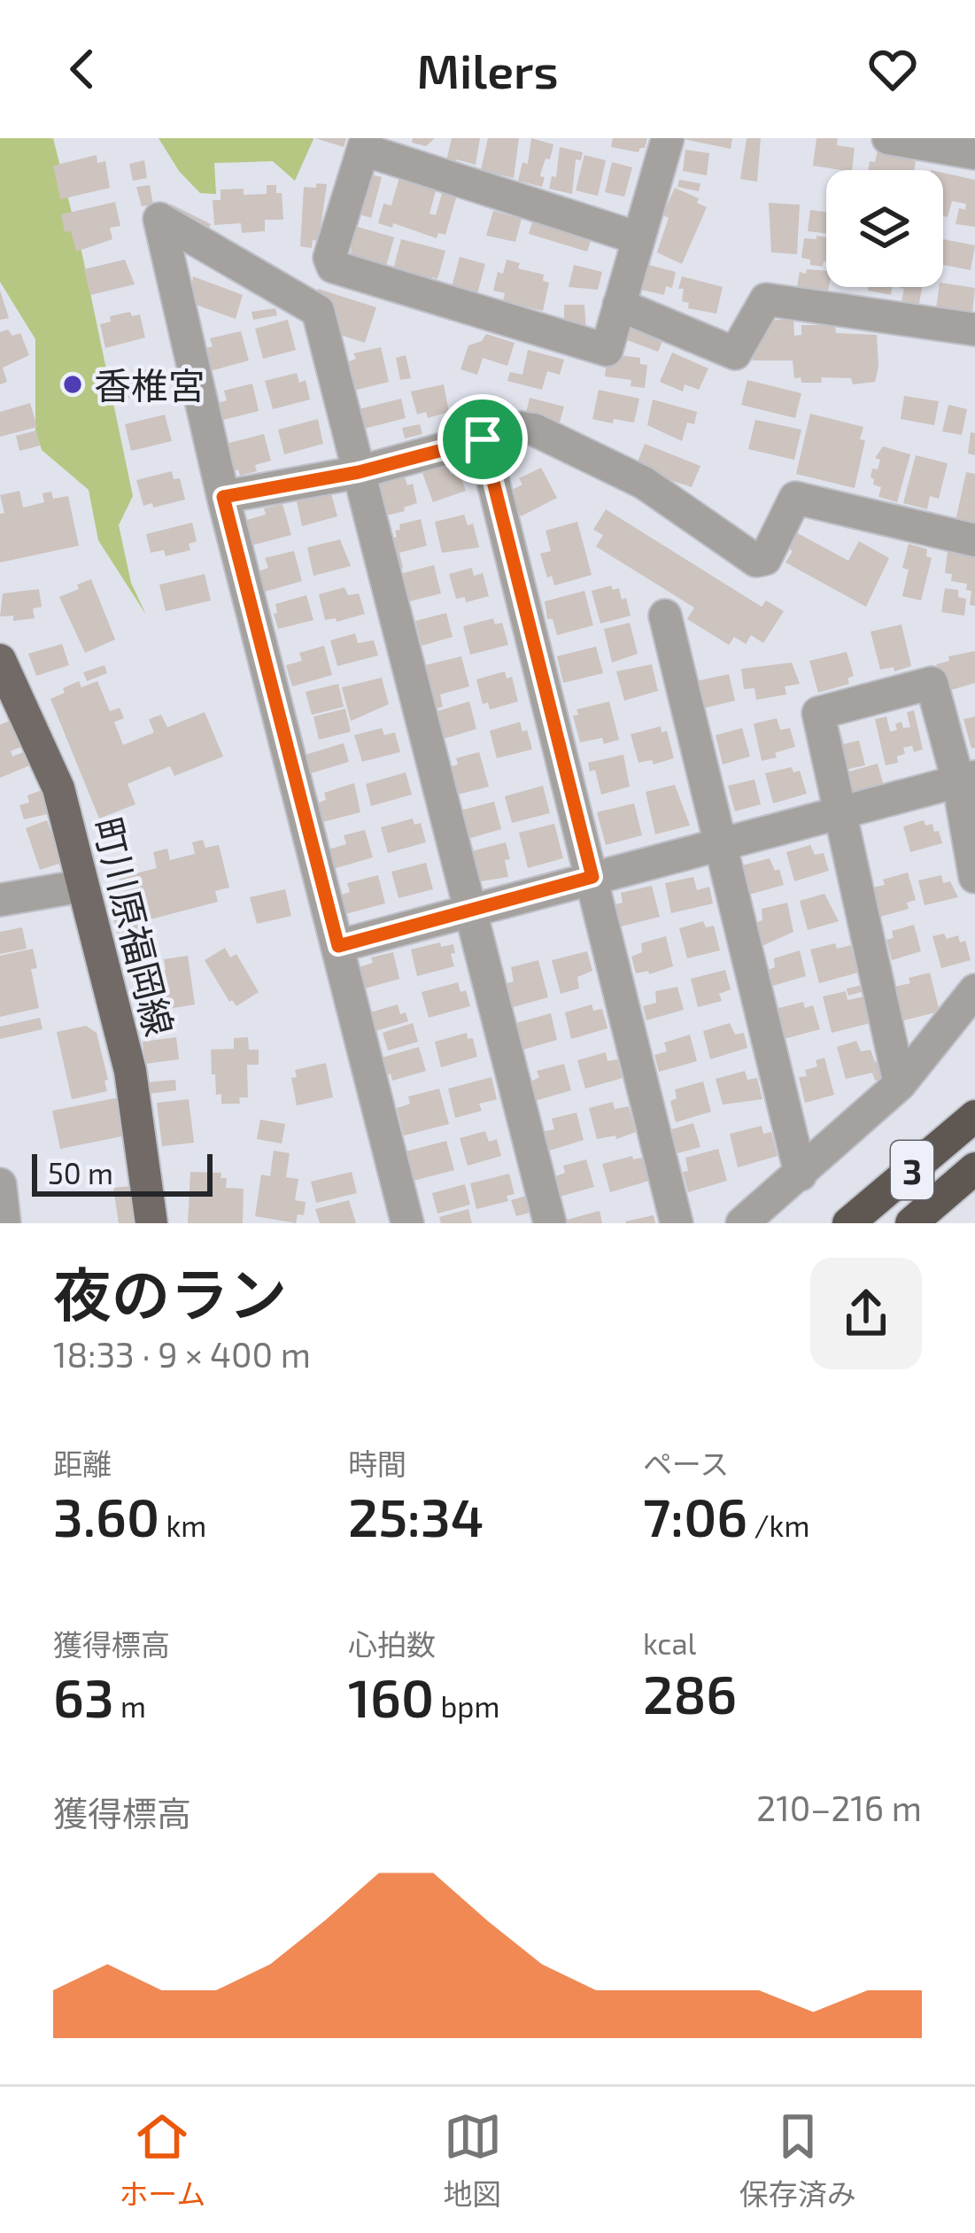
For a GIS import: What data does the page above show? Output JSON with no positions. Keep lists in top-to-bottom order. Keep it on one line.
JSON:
{"streets":{"highway":["3"],"main road":["町川原福岡線"]},"places":["香椎宮"],"scale_bar":"50 m","page":{"header":"Milers","scale":"50 m","heading":["夜のラン","18:33 · 9 × 400 m"],"stats":[["距離","3.60 km"],["時間","25:34"],["ペース","7:06 /km"],["獲得標高","63 m"],["心拍数","160 bpm"],["kcal","286"]],"chart":["獲得標高","210–216 m"],"tabs":["ホーム","地図","保存済み"]}}
